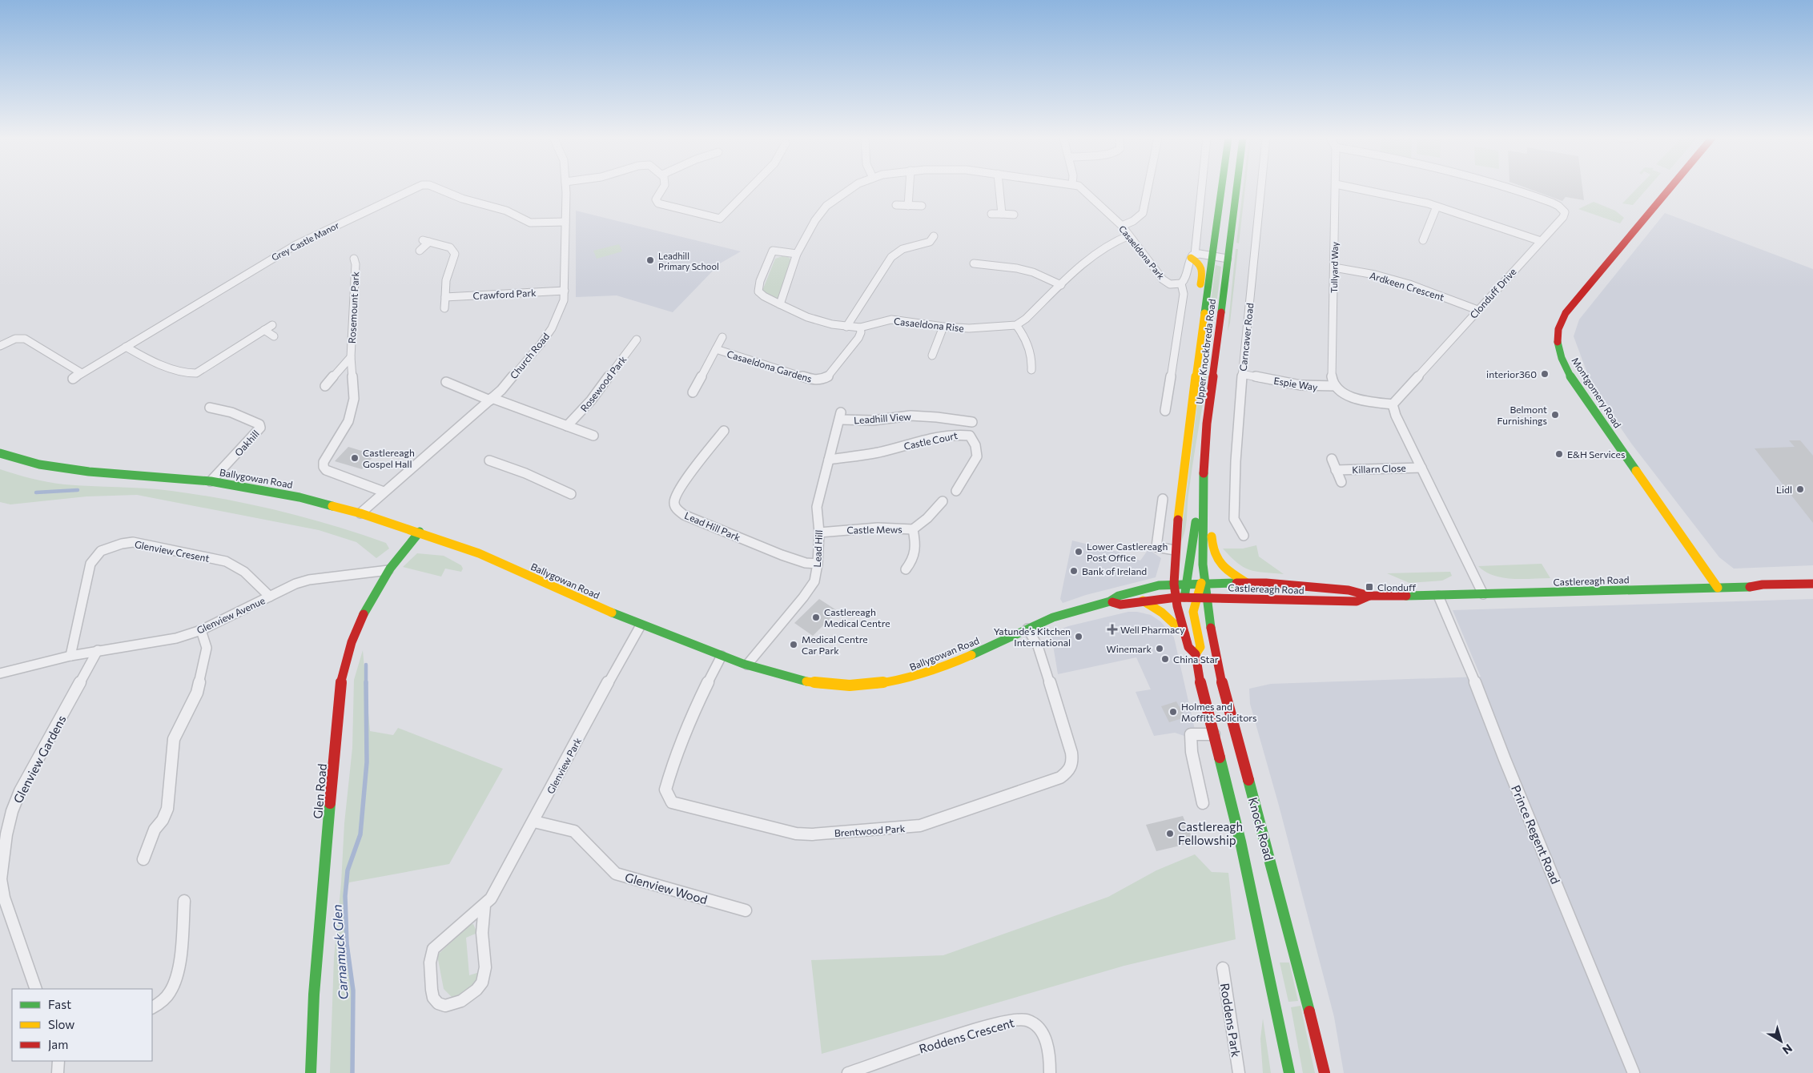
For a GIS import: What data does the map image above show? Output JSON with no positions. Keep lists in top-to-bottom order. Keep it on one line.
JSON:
{"streets":{"main road":["Upper Knockbreda Road","Montgomery Road","Ballygowan Road","Castlereagh Road","Glen Road","Knock Road"],"street":["Grey Castle Manor","Casaeldona Park","Tullyard Way","Ardkeen Crescent","Clonduff Drive","Crawford Park","Rosemount Park","Casaeldona Rise","Carncaver Road","Church Road","Casaeldona Gardens","Rosewood Park","Espie Way","Leadhill View","Castle Court","Oakhill","Killarn Close","Lead Hill Park","Castle Mews","Lead Hill","Glenview Cresent","Glenview Avenue","Glenview Gardens","Glenview Park","Brentwood Park","Prince Regent Road","Glenview Wood","Roddens Park","Roddens Crescent"]},"crossings":[["Grey Castle Manor","Church Road"],["Tullyard Way","Ardkeen Crescent"],["Tullyard Way","Espie Way"],["Ardkeen Crescent","Clonduff Drive"],["Crawford Park","Church Road"],["Rosemount Park","Church Road"],["Casaeldona Rise","Casaeldona Gardens"],["Carncaver Road","Espie Way"],["Upper Knockbreda Road","Ballygowan Road"],["Upper Knockbreda Road","Castlereagh Road"],["Upper Knockbreda Road","Knock Road"],["Church Road","Ballygowan Road"],["Montgomery Road","Castlereagh Road"],["Leadhill View","Lead Hill"],["Castle Court","Lead Hill"],["Oakhill","Ballygowan Road"],["Ballygowan Road","Lead Hill"],["Ballygowan Road","Castlereagh Road"],["Ballygowan Road","Glenview Park"],["Ballygowan Road","Glen Road"],["Ballygowan Road","Brentwood Park"],["Lead Hill Park","Lead Hill"],["Castle Mews","Lead Hill"],["Glenview Cresent","Glenview Avenue"],["Castlereagh Road","Knock Road"],["Castlereagh Road","Prince Regent Road"],["Glenview Avenue","Glenview Gardens"],["Glenview Avenue","Glen Road"],["Glenview Park","Glenview Wood"]],"water":["Carnamuck Glen"],"places":{"other":["Leadhill Primary School","interior360","Belmont Furnishings","E&H Services","Castlereagh Gospel Hall","Lidl","Lower Castlereagh Post Office","Bank of Ireland","Castlereagh Medical Centre","Yatunde’s Kitchen International","Medical Centre Car Park","Winemark","China Star","Holmes and Moffitt Solicitors","Castlereagh Fellowship"],"transit":["Clonduff"],"health":["Well Pharmacy"]},"legend":["Fast","Slow","Jam"],"north":"bottom right"}
